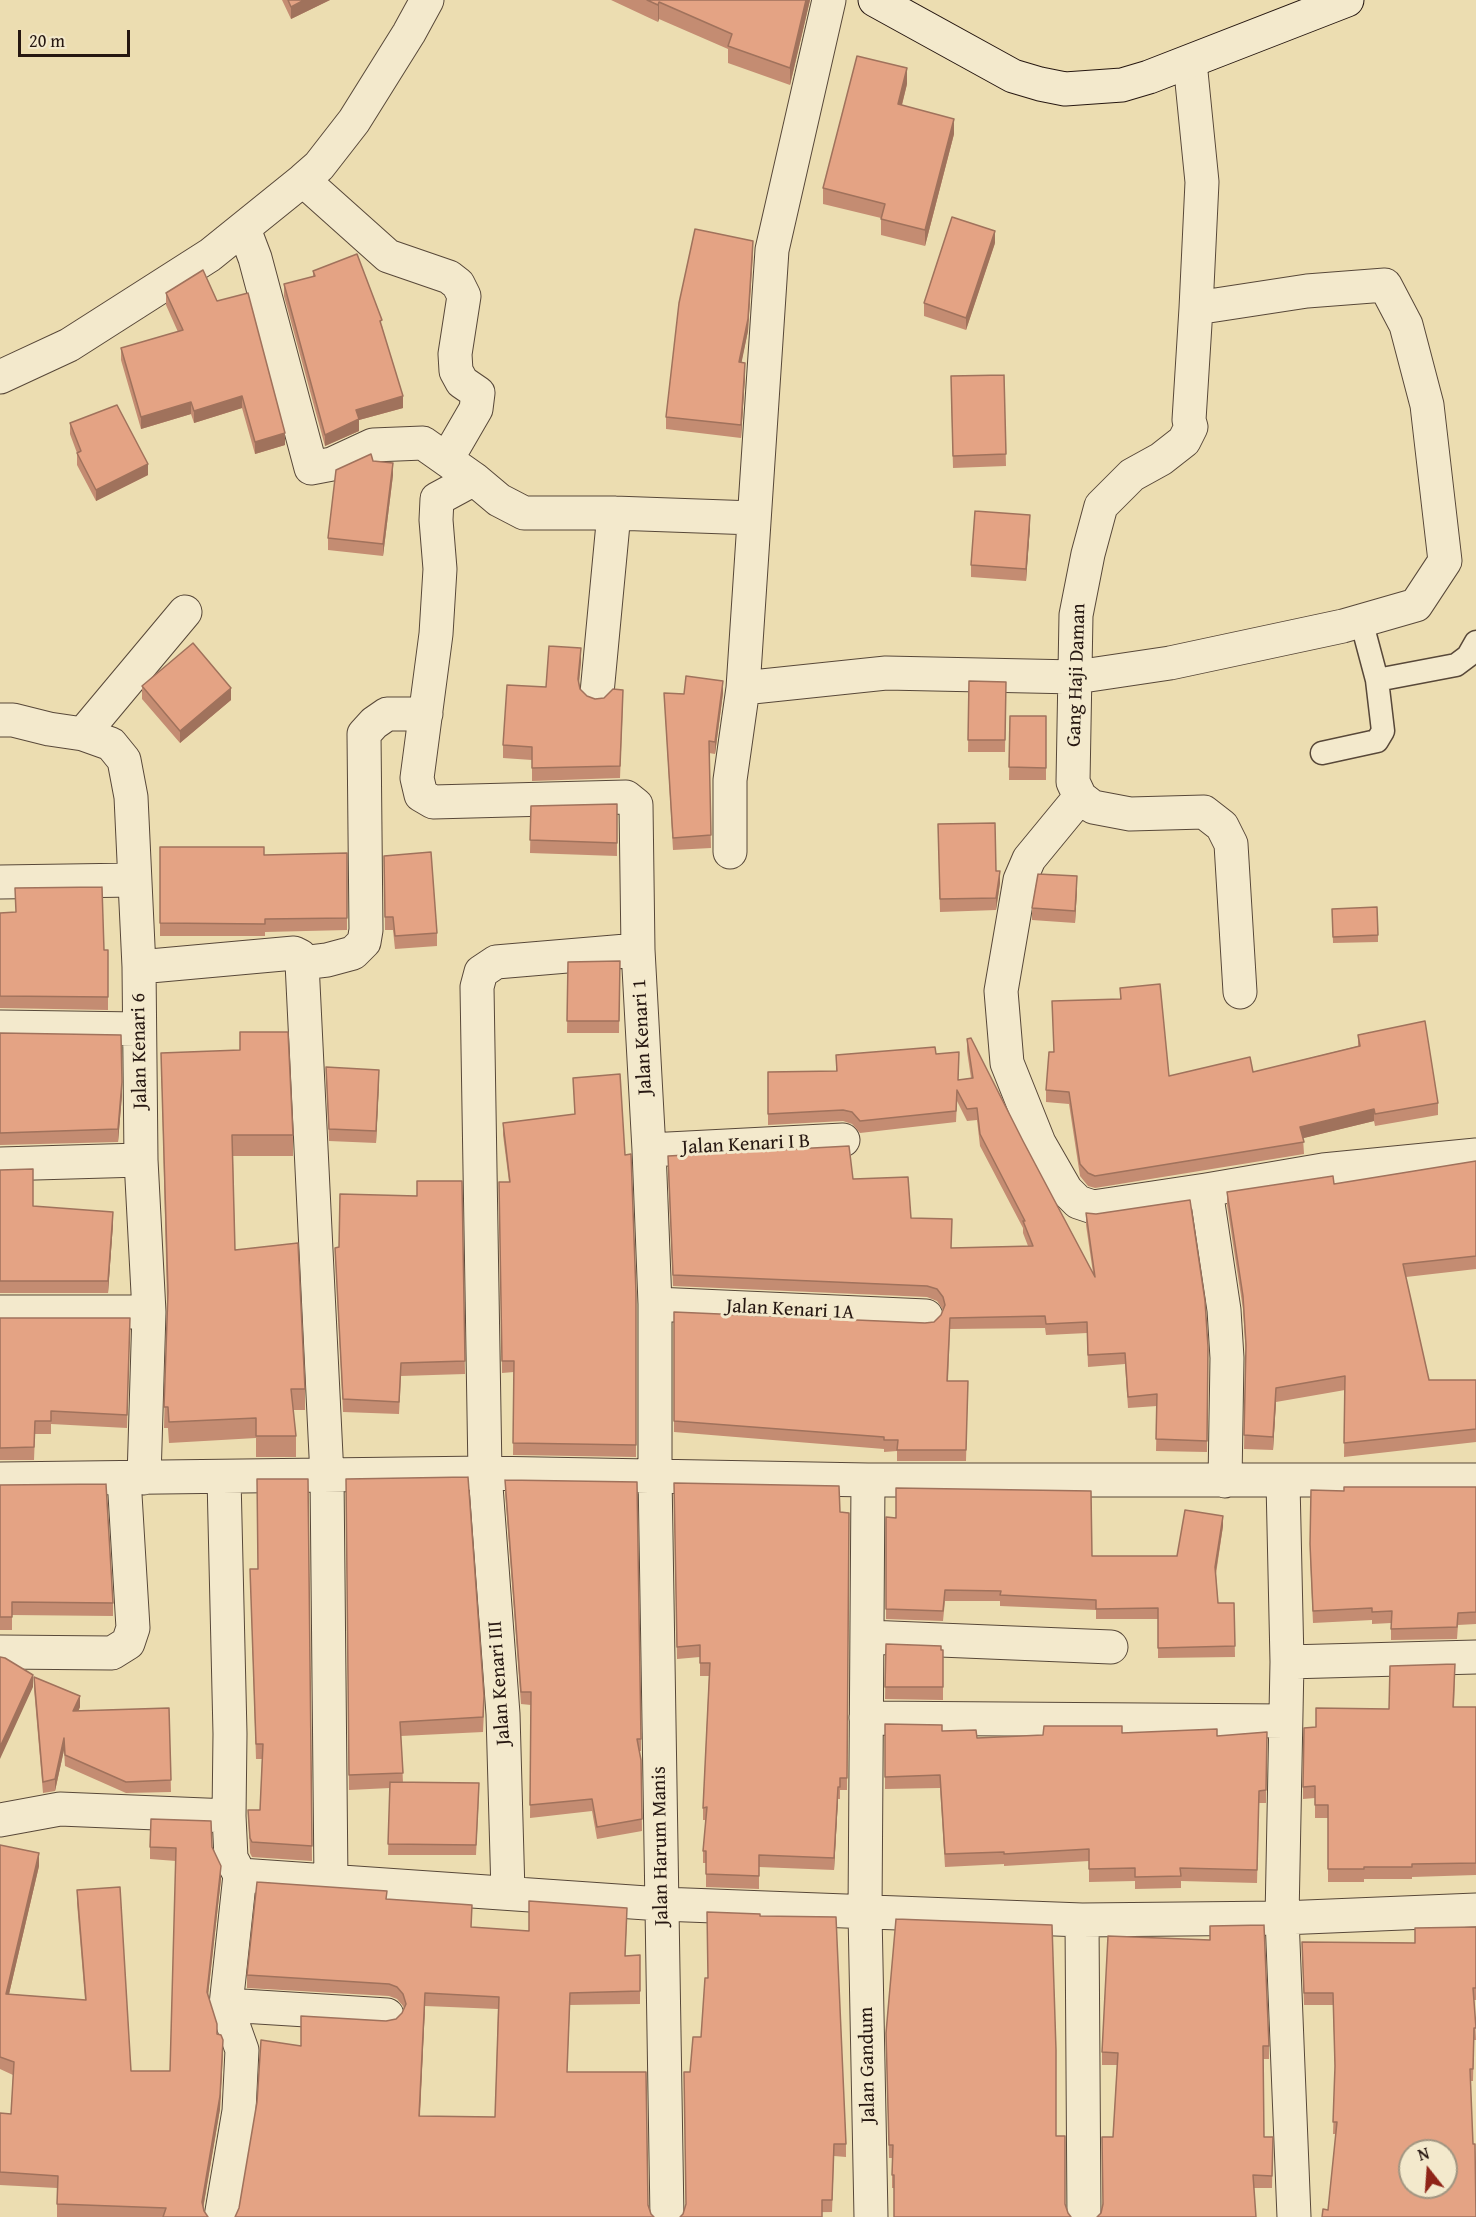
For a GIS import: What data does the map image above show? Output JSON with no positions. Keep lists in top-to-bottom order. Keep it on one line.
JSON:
{"streets":{"street":["Gang Haji Daman","Jalan Kenari 1","Jalan Kenari 6","Jalan Kenari I B","Jalan Kenari 1A","Jalan Kenari III","Jalan Harum Manis","Jalan Gandum"]},"crossings":[["Jalan Kenari 1","Jalan Kenari I B"],["Jalan Kenari 1","Jalan Kenari 1A"],["Jalan Kenari 1","Jalan Kenari III"],["Jalan Kenari 1","Jalan Harum Manis"]],"scale_bar":"20 m","north":"top"}
